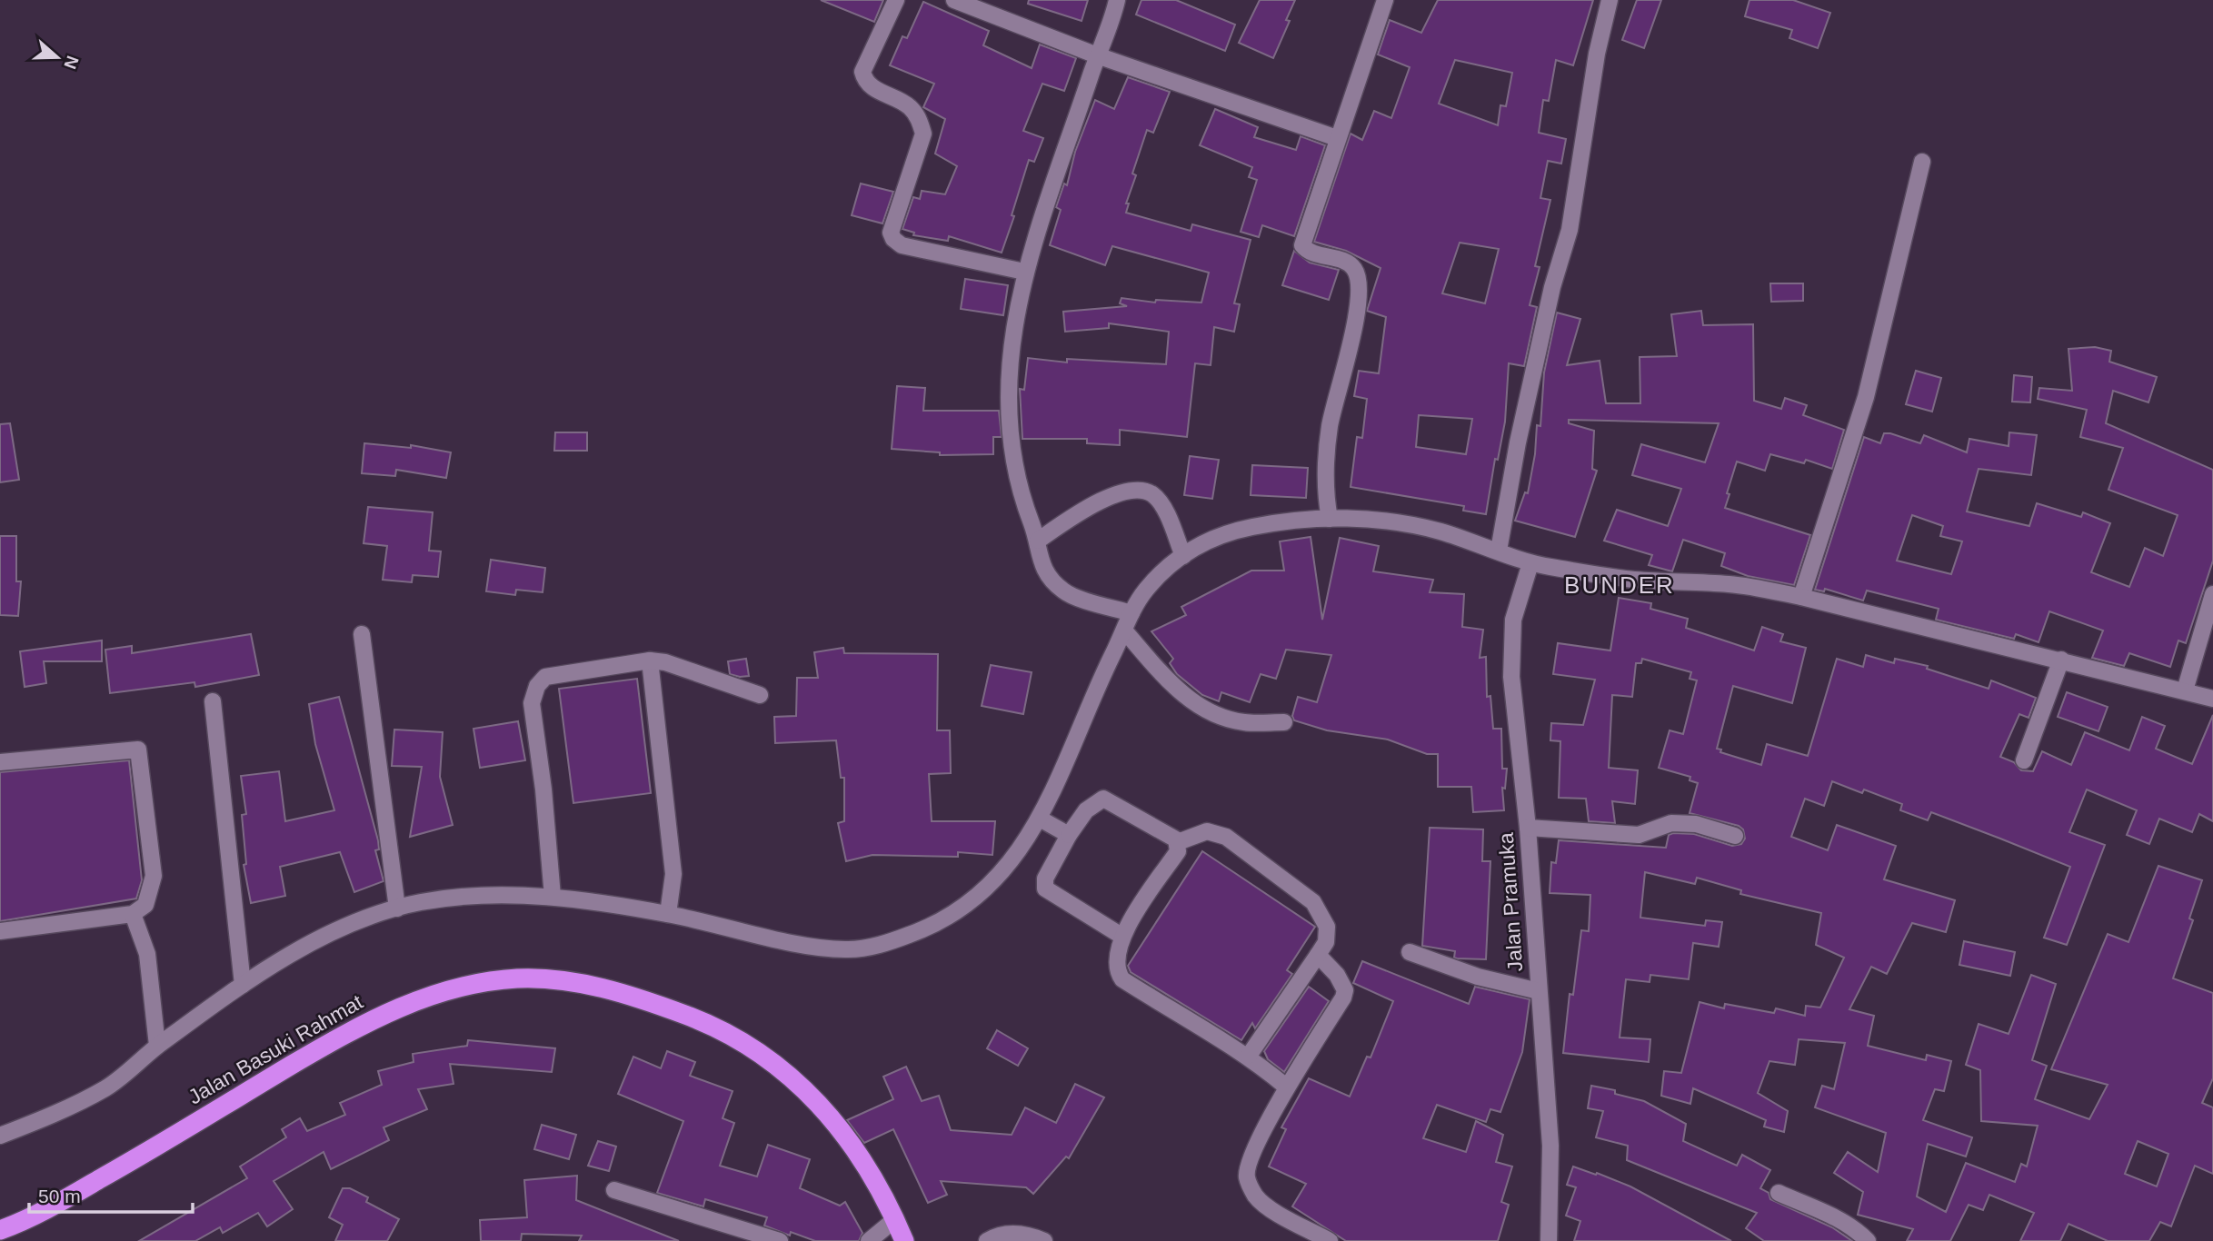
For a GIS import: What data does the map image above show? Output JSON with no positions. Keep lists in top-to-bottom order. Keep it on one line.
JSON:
{"streets":{"highway":["Jalan Basuki Rahmat"],"street":["Jalan Pramuka"]},"districts":["BUNDER"],"scale_bar":"50 m","north":"right"}
